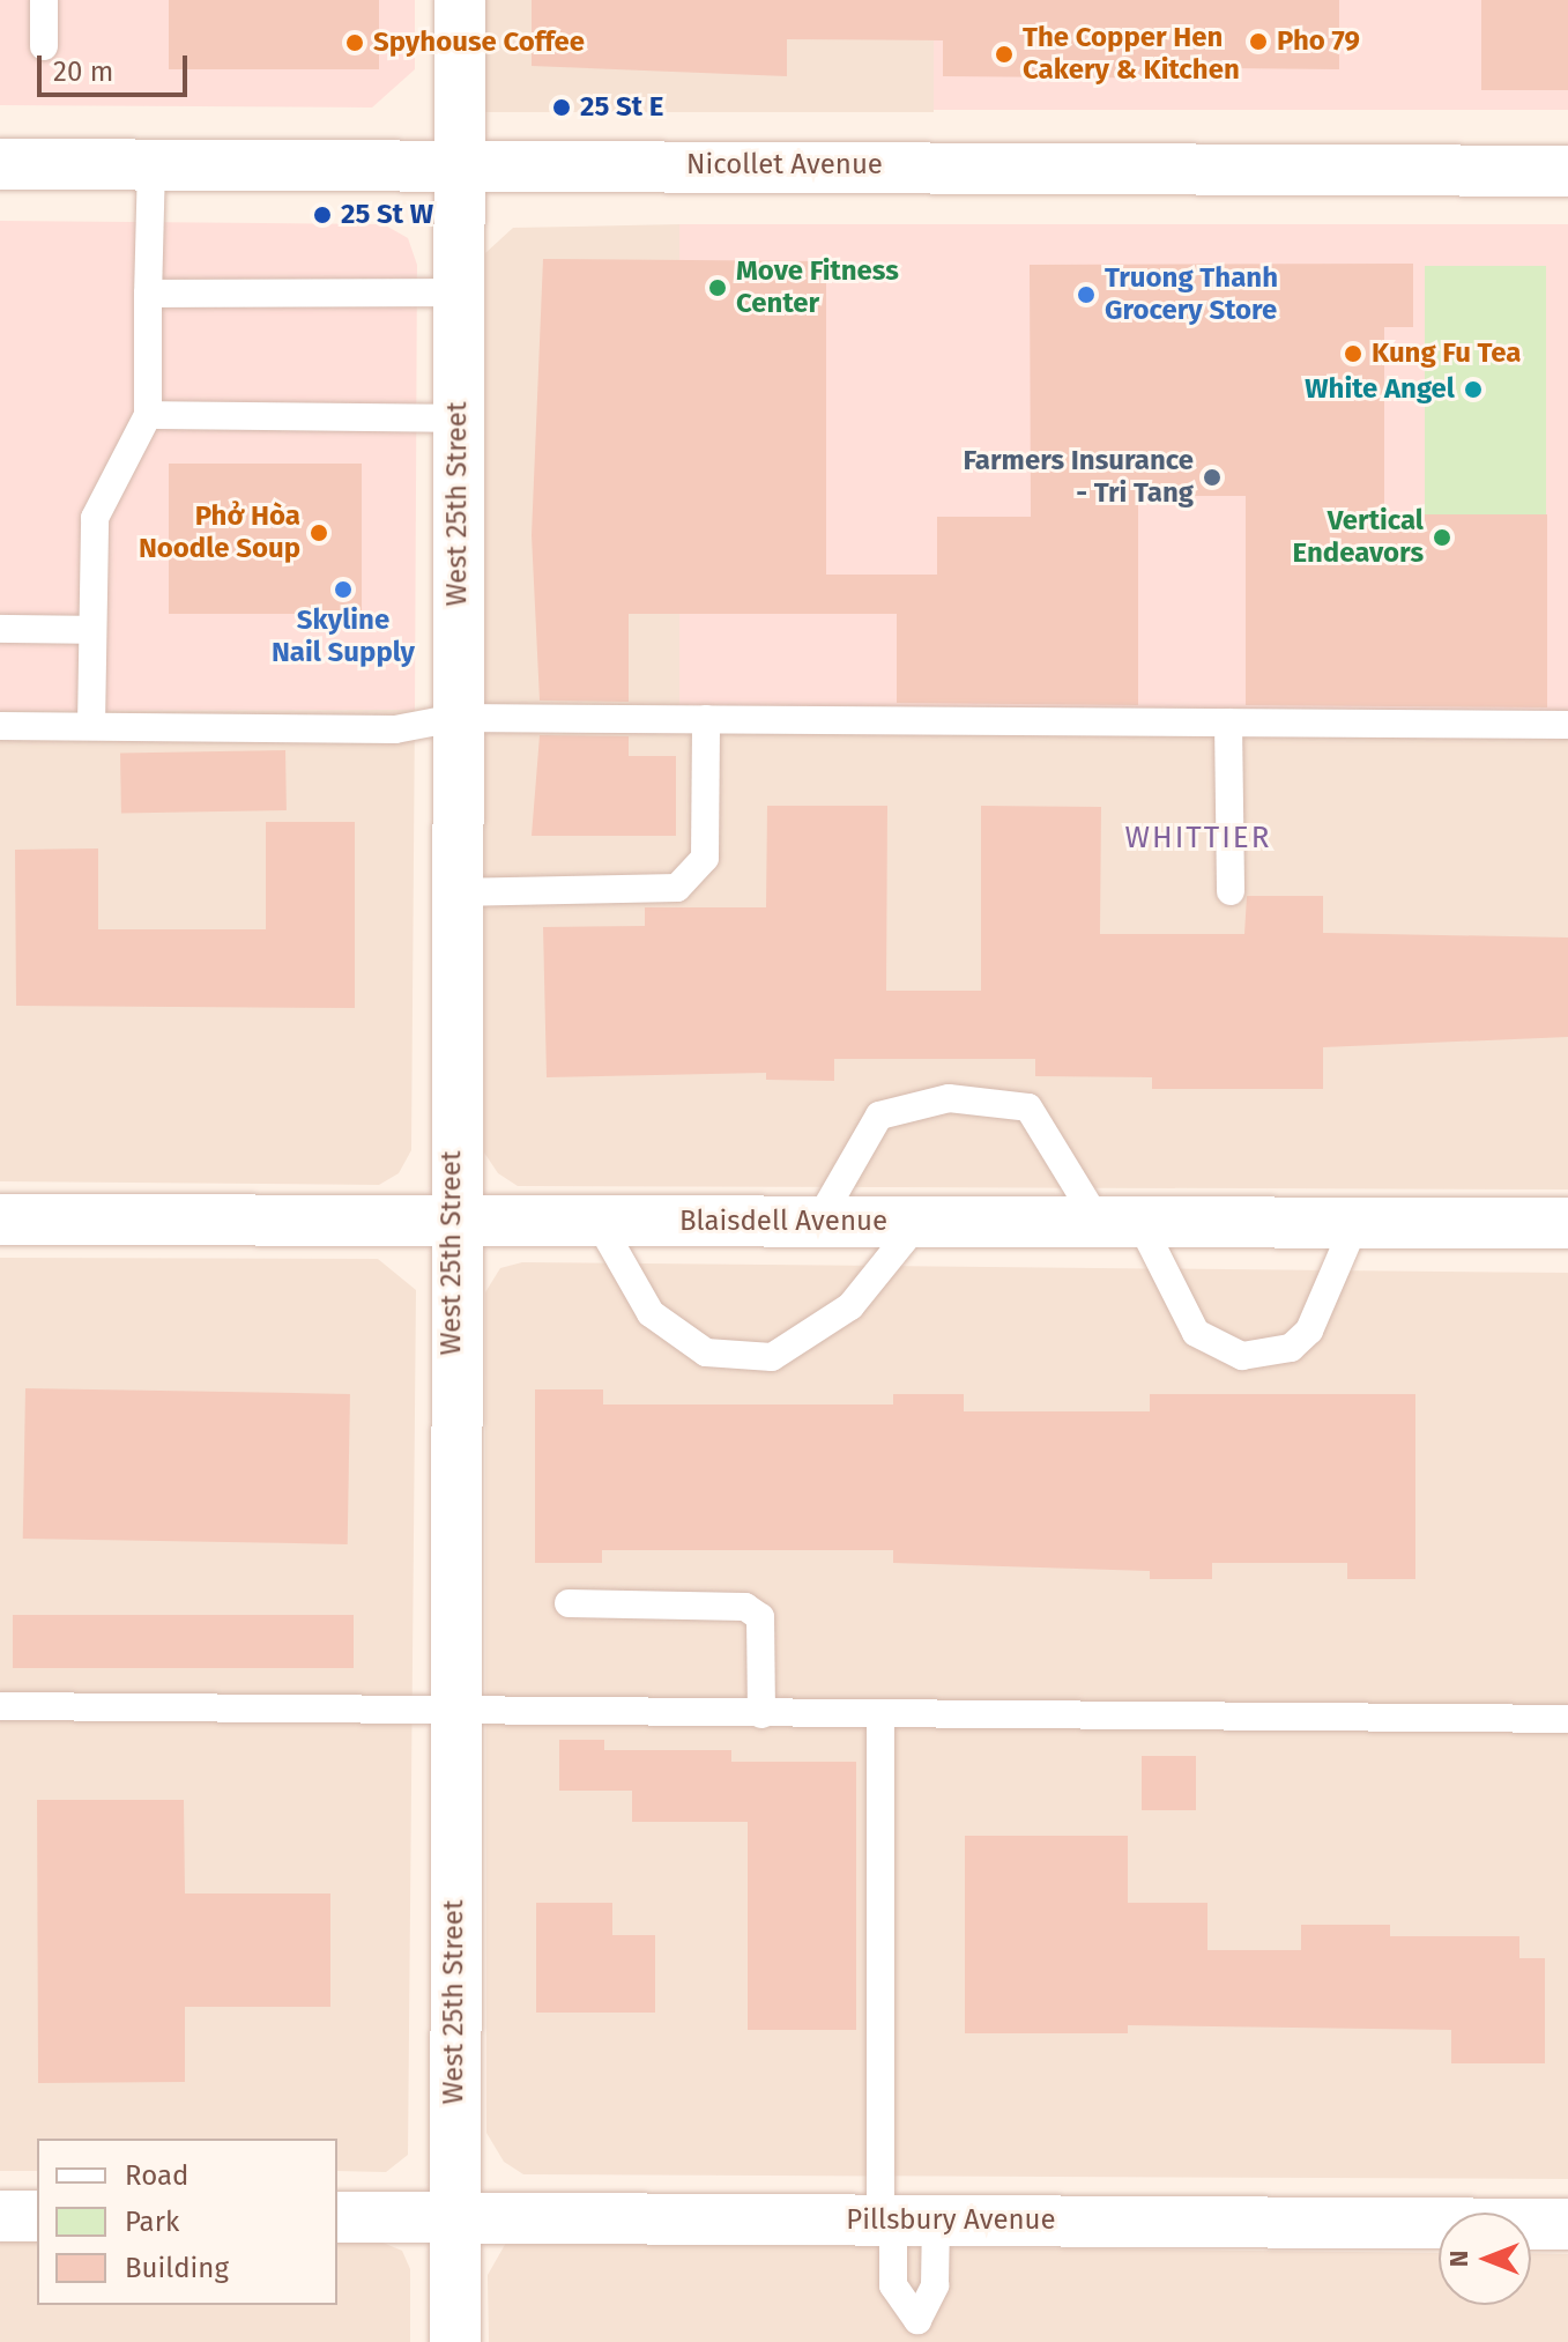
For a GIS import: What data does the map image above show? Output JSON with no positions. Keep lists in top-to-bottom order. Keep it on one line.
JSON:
{"streets":{"street":["Nicollet Avenue","West 25th Street","Blaisdell Avenue","Pillsbury Avenue"]},"crossings":[["Nicollet Avenue","West 25th Street"],["West 25th Street","Blaisdell Avenue"],["West 25th Street","Pillsbury Avenue"]],"districts":["WHITTIER"],"places":["Pho 79","Spyhouse Coffee","The Copper Hen Cakery & Kitchen","25 St E","25 St W","Move Fitness Center","Truong Thanh Grocery Store","Kung Fu Tea","White Angel","Farmers Insurance - Tri Tang","Phở Hòa Noodle Soup","Vertical Endeavors","Skyline Nail Supply"],"legend":["Road","Park","Building"],"scale_bar":"20 m","north":"left"}
